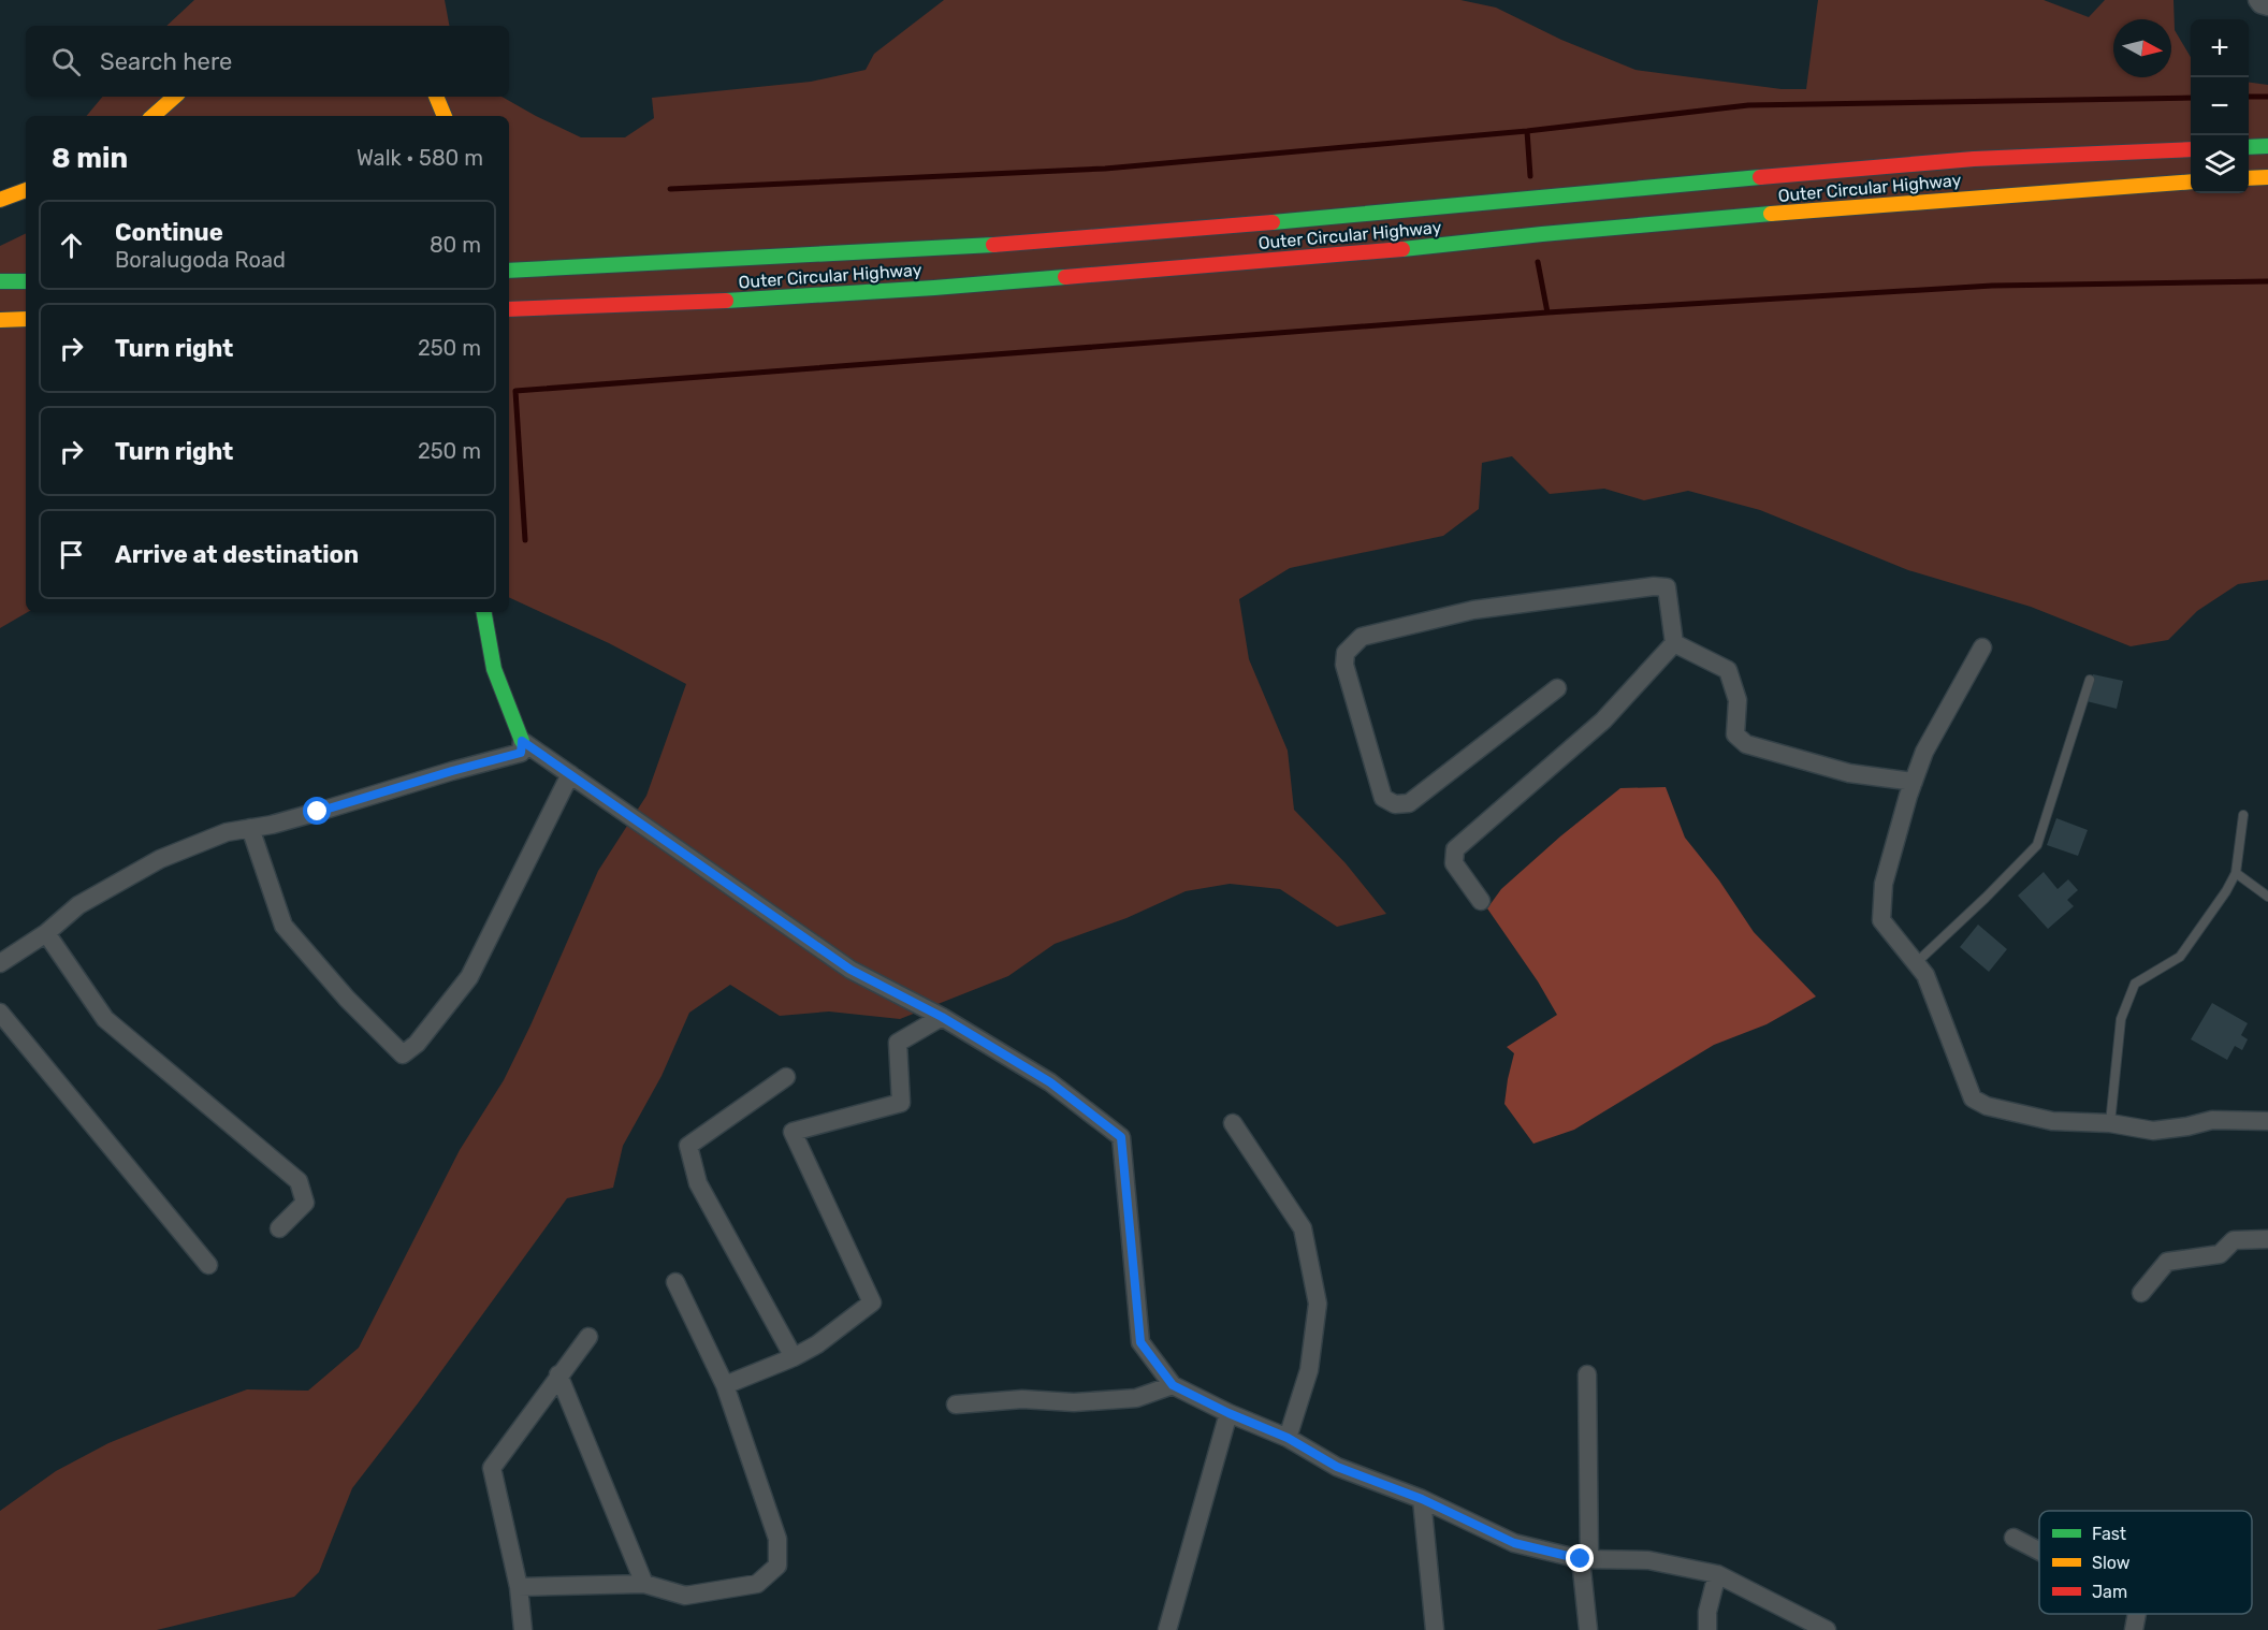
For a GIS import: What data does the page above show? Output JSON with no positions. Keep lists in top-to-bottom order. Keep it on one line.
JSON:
{"streets":{"main road":["Outer Circular Highway"]},"legend":["Fast","Slow","Jam"],"north":"right","page":{"map_buttons":["+","−"],"search":"Search here","heading":["8 min","Walk · 580 m"],"list":[["Continue","Boralugoda Road","80 m"],["Turn right","250 m"],["Turn right","250 m"],"Arrive at destination"]}}
